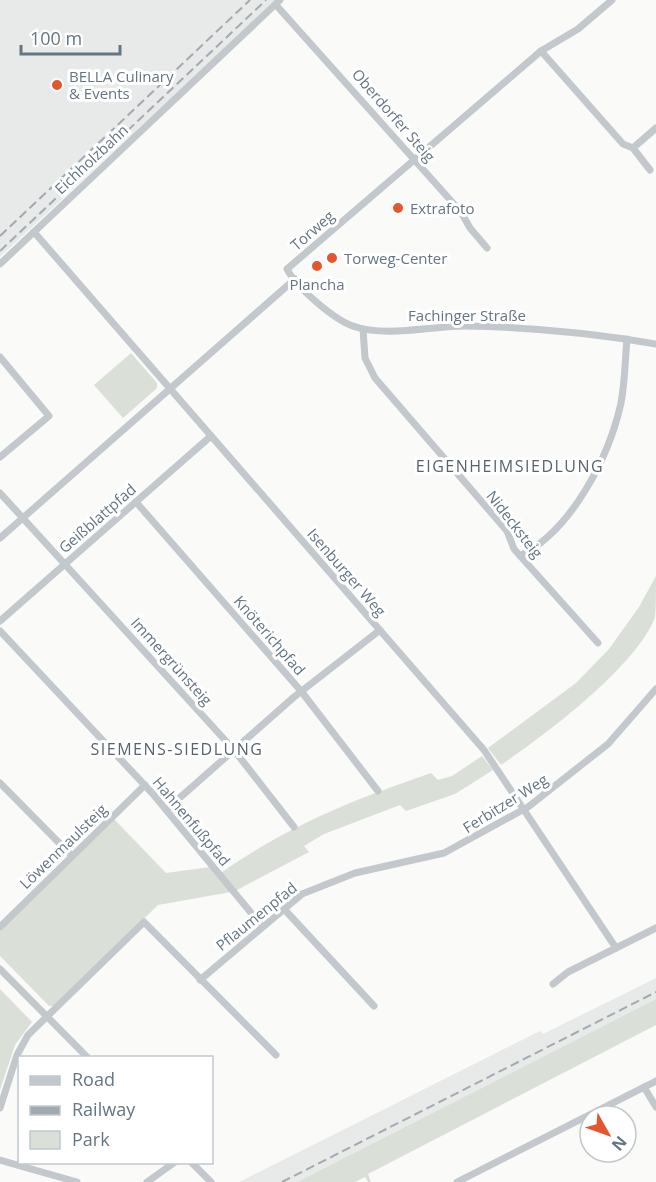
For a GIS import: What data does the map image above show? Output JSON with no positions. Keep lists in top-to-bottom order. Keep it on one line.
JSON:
{"streets":{"street":["Oberdorfer Steig","Eichholzbahn","Torweg","Fachinger Straße","Geißblattpfad","Nidecksteig","Isenburger Weg","Knöterichpfad","Immergrünsteig","Ferbitzer Weg","Hahnenfußpfad","Löwenmaulsteig","Pflaumenpfad"]},"crossings":[["Oberdorfer Steig","Eichholzbahn"],["Oberdorfer Steig","Torweg"],["Eichholzbahn","Isenburger Weg"],["Torweg","Fachinger Straße"],["Fachinger Straße","Nidecksteig"],["Geißblattpfad","Isenburger Weg"],["Geißblattpfad","Knöterichpfad"],["Geißblattpfad","Immergrünsteig"],["Isenburger Weg","Ferbitzer Weg"],["Ferbitzer Weg","Pflaumenpfad"],["Hahnenfußpfad","Löwenmaulsteig"],["Hahnenfußpfad","Pflaumenpfad"]],"districts":["EIGENHEIMSIEDLUNG","SIEMENS-SIEDLUNG"],"places":["BELLA Culinary & Events","Extrafoto","Torweg-Center","Plancha"],"legend":["Road","Railway","Park"],"scale_bar":"100 m","north":"bottom right"}
